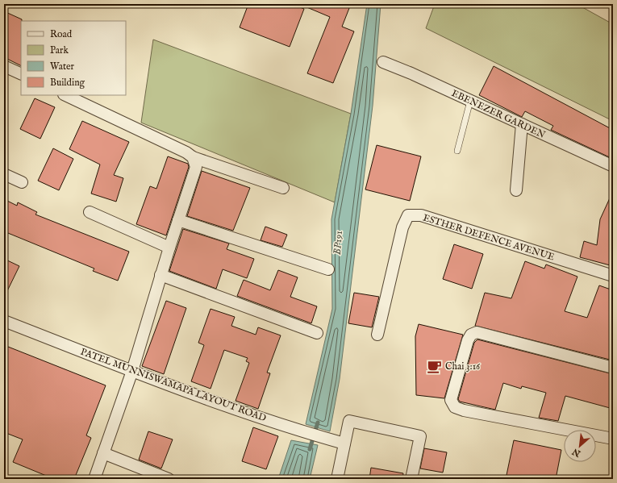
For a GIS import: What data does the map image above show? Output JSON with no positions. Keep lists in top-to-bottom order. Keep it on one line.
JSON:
{"streets":{"street":["EBENEZER GARDEN","ESTHER DEFENCE AVENUE","PATEL MUNNISWAMAPA LAYOUT ROAD"]},"water":["BP191"],"places":{"cafe":["Chai 3:16"]},"legend":["Road","Park","Water","Building"],"north":"bottom left"}
